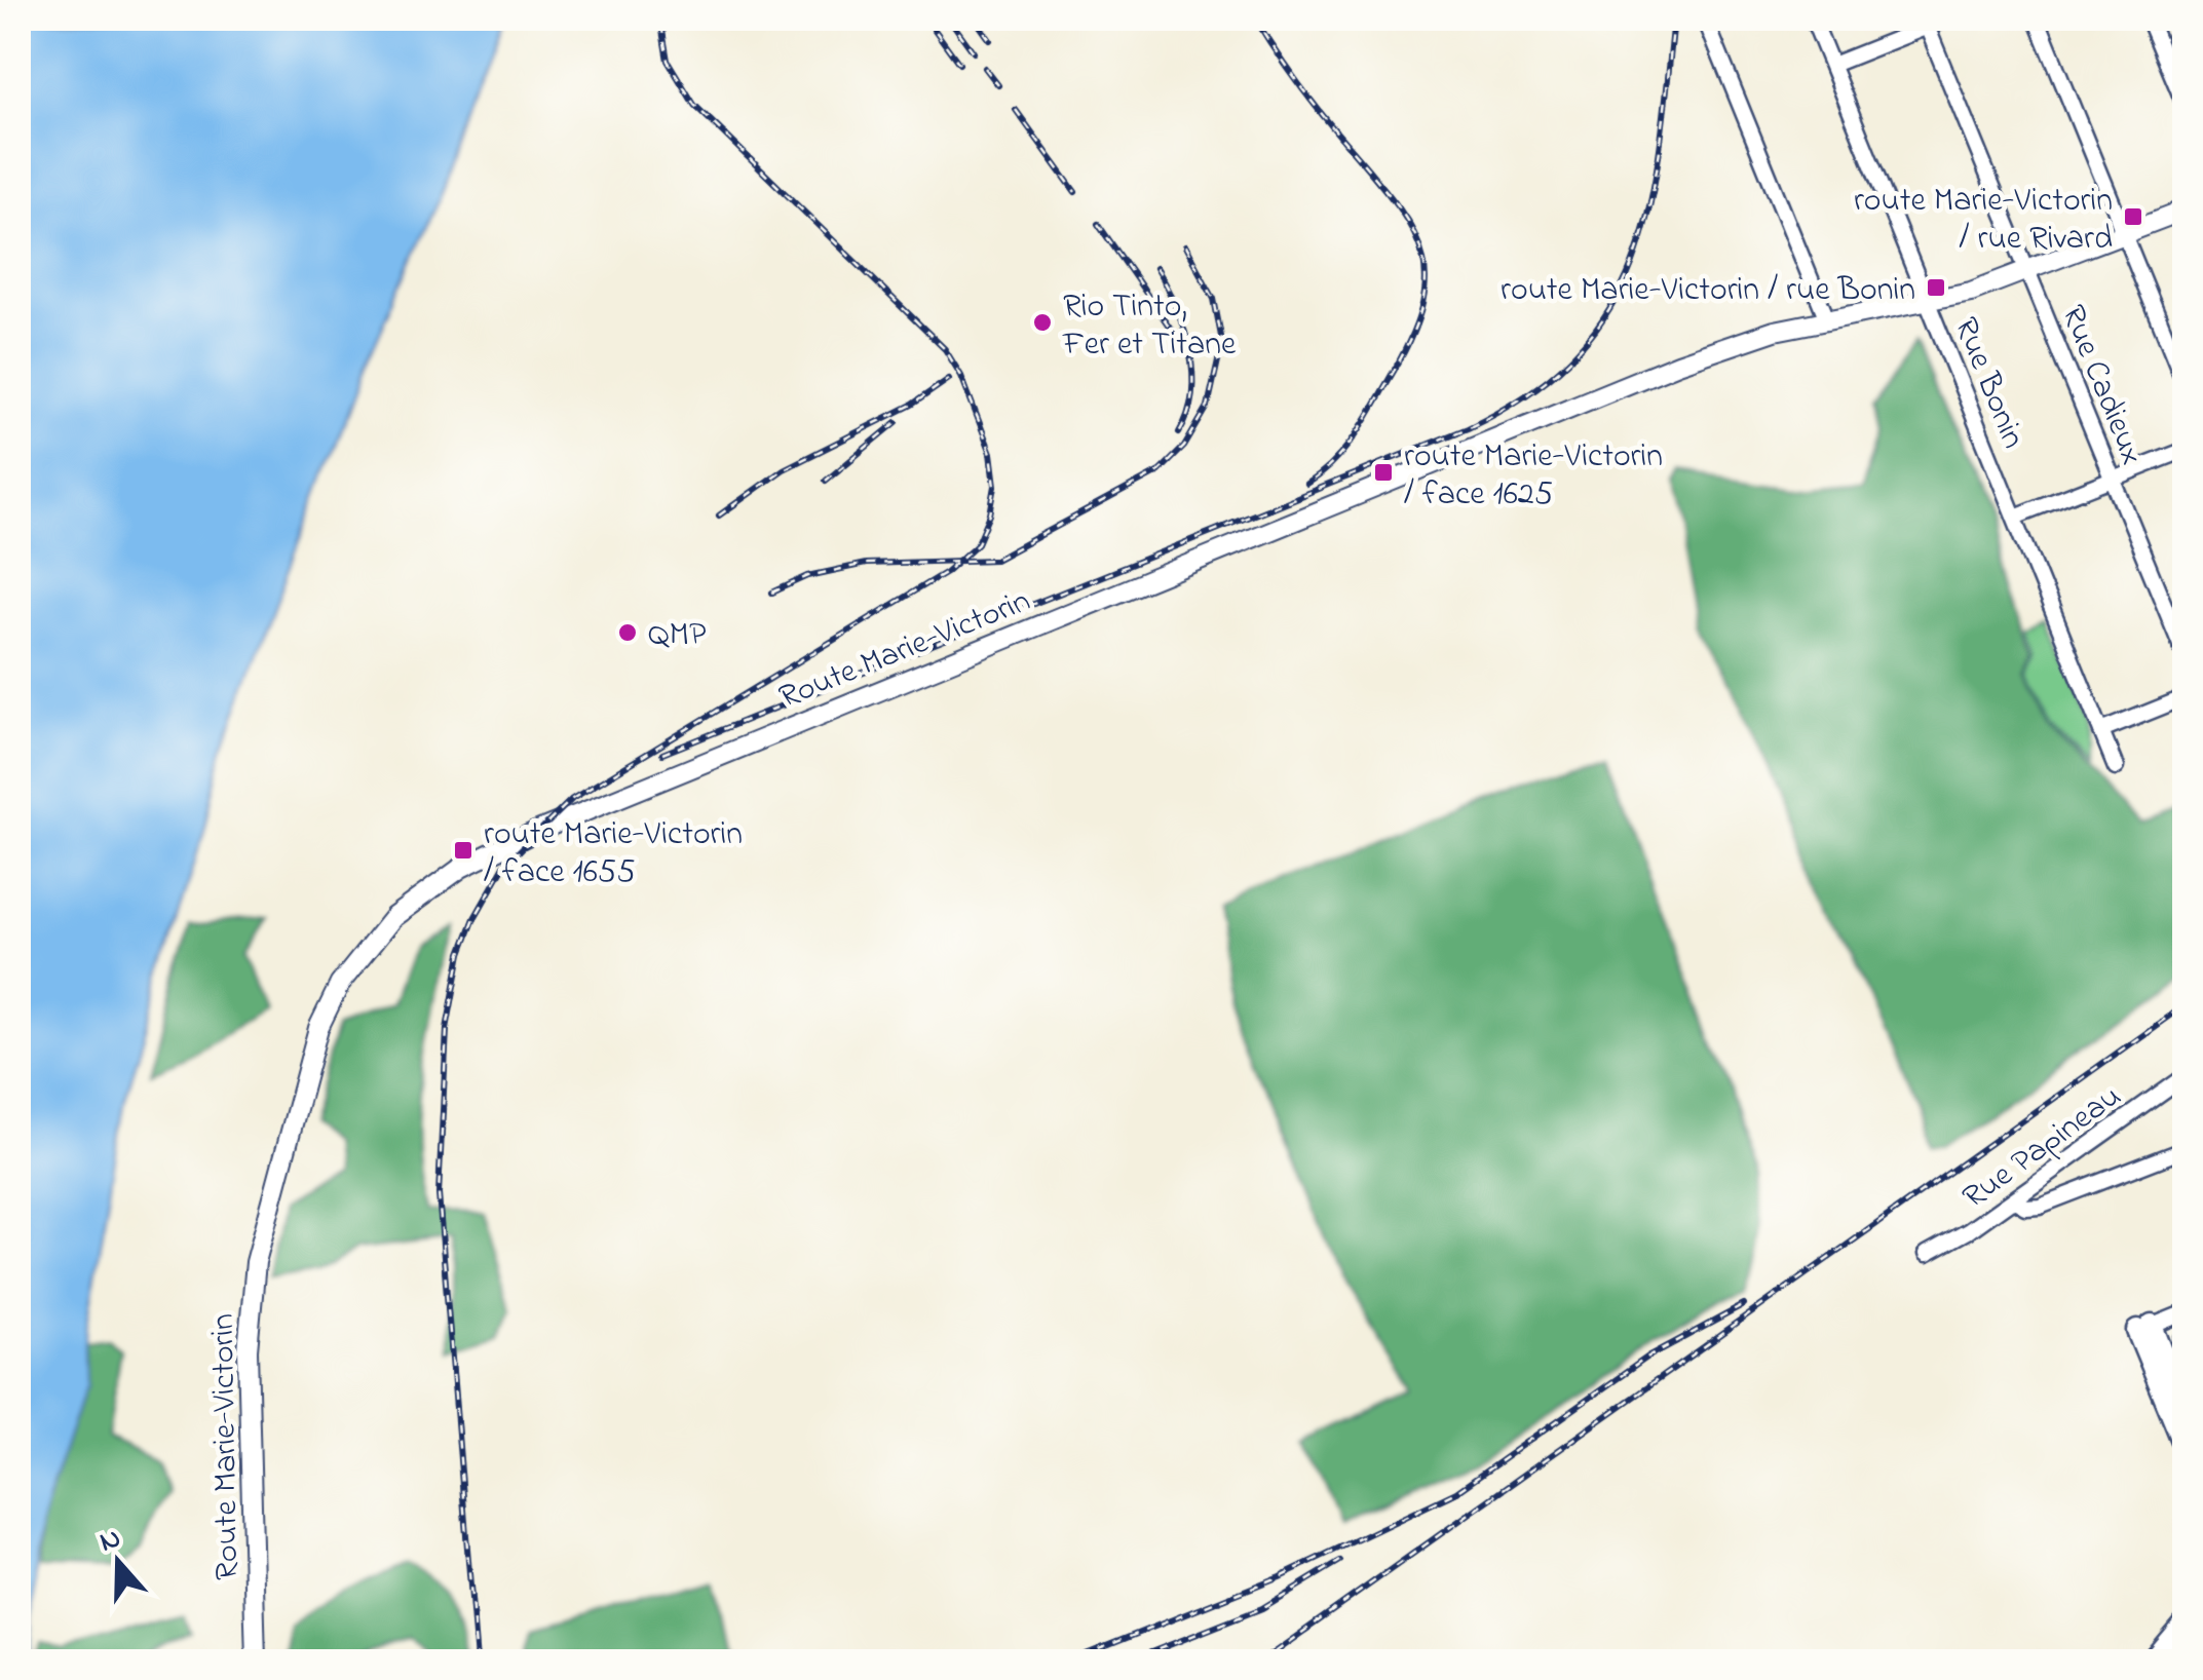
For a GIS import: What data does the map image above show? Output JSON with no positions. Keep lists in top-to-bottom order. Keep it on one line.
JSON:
{"streets":{"main road":["Route Marie-Victorin"],"street":["Rue Bonin","Rue Cadieux","Rue Papineau"]},"crossings":[["Rue Bonin","Route Marie-Victorin"],["Rue Cadieux","Route Marie-Victorin"]],"places":{"transit":["route Marie-Victorin / rue Rivard","route Marie-Victorin / rue Bonin","route Marie-Victorin / face 1625","route Marie-Victorin / face 1655"],"other":["Rio Tinto, Fer et Titane","QMP"]},"north":"top"}
